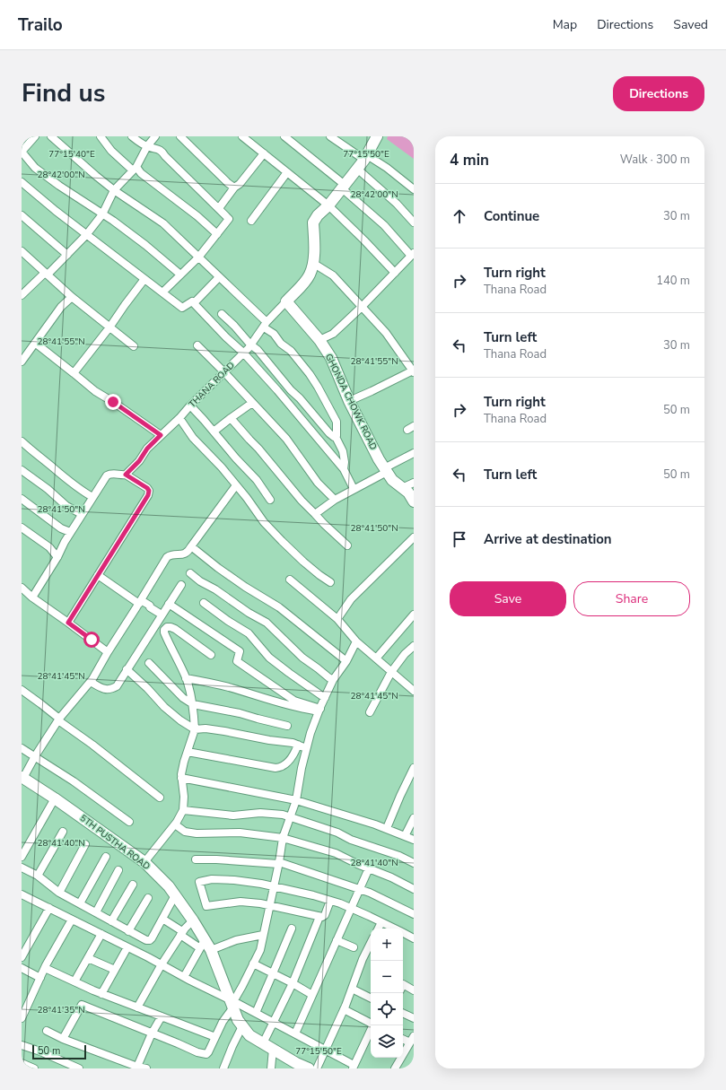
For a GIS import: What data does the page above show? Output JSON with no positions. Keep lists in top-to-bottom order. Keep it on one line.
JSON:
{"streets":{"street":["THANA ROAD","GHONDA CHOWK ROAD","5TH PUSTHA ROAD"]},"crossings":[["THANA ROAD","GHONDA CHOWK ROAD"]],"scale_bar":"50 m","page":{"header":"Trailo","nav":["Map","Directions","Saved"],"title":"Find us","buttons":["Directions",["Save","Share"]],"heading":["4 min","Walk · 300 m"],"list":[["Continue","30 m"],["Turn right","Thana Road","140 m"],["Turn left","Thana Road","30 m"],["Turn right","Thana Road","50 m"],["Turn left","50 m"],"Arrive at destination"],"map_buttons":["+","−"],"scale":"50 m"},"coordinates":["77°15'40\"E","77°15'50\"E","28°42'00\"N","28°41'55\"N","28°41'50\"N","28°41'45\"N","28°41'40\"N","28°41'35\"N"]}
